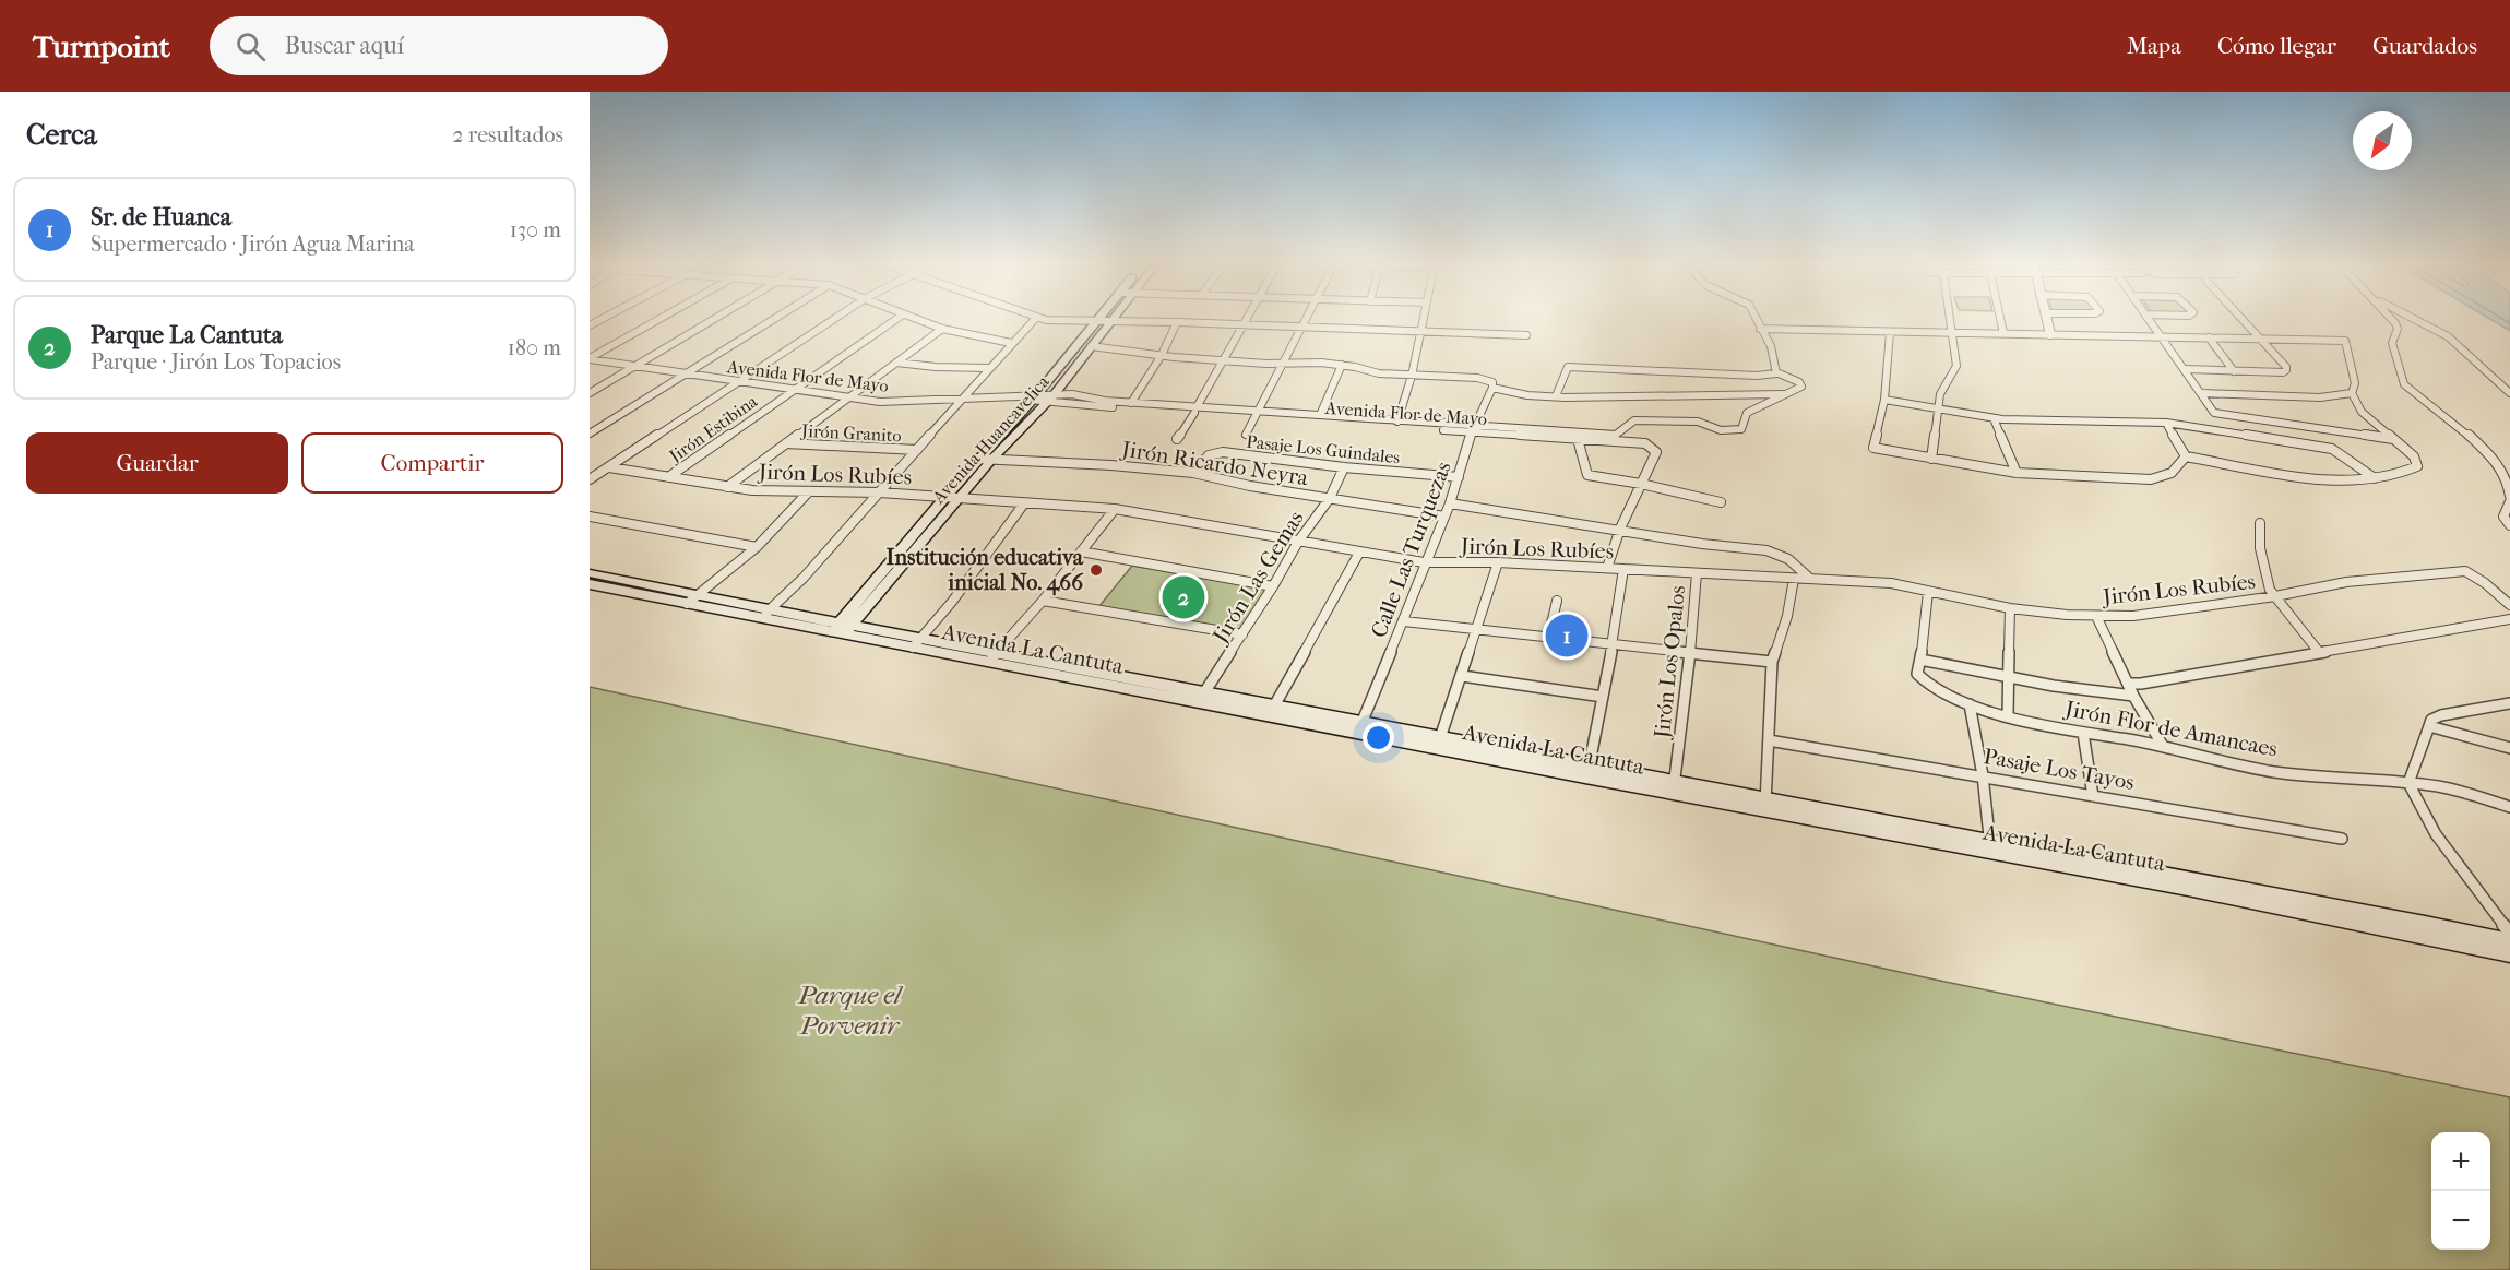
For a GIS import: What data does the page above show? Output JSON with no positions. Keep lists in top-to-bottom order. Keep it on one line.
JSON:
{"streets":{"main road":["Avenida Huancavelica","Avenida La Cantuta"],"street":["Avenida Flor de Mayo","Jirón Estibina","Jirón Granito","Pasaje Los Guindales","Jirón Ricardo Neyra","Jirón Los Rubíes","Calle Las Turquezas","Jirón Las Gemas","Jirón Los Opalos","Jirón Flor de Amancaes","Pasaje Los Tayos"]},"crossings":[["Avenida Flor de Mayo","Jirón Estibina"],["Avenida Flor de Mayo","Avenida Huancavelica"],["Avenida Flor de Mayo","Jirón Los Rubíes"],["Avenida Flor de Mayo","Calle Las Turquezas"],["Jirón Estibina","Jirón Los Rubíes"],["Avenida Huancavelica","Jirón Ricardo Neyra"],["Avenida Huancavelica","Jirón Los Rubíes"],["Avenida Huancavelica","Avenida La Cantuta"],["Pasaje Los Guindales","Jirón Ricardo Neyra"],["Pasaje Los Guindales","Calle Las Turquezas"],["Pasaje Los Guindales","Jirón Las Gemas"],["Jirón Ricardo Neyra","Calle Las Turquezas"],["Jirón Ricardo Neyra","Jirón Las Gemas"],["Jirón Los Rubíes","Calle Las Turquezas"],["Jirón Los Rubíes","Jirón Las Gemas"],["Jirón Los Rubíes","Jirón Los Opalos"],["Jirón Los Rubíes","Jirón Flor de Amancaes"],["Calle Las Turquezas","Avenida La Cantuta"],["Jirón Las Gemas","Avenida La Cantuta"],["Avenida La Cantuta","Jirón Los Opalos"]],"parks":["Parque el Porvenir"],"places":["Institución educativa inicial No. 466"],"north":"bottom left","page":{"header":"Turnpoint","search":"Buscar aquí","nav":["Mapa","Cómo llegar","Guardados"],"heading":["Cerca","2 resultados"],"list":[{"mark":"1","name":"Sr. de Huanca","note":"Supermercado · Jirón Agua Marina","value":"130 m"},{"mark":"2","name":"Parque La Cantuta","note":"Parque · Jirón Los Topacios","value":"180 m"}],"buttons":["Guardar","Compartir"],"pins":["2","1"],"map_buttons":["+","−"]}}
